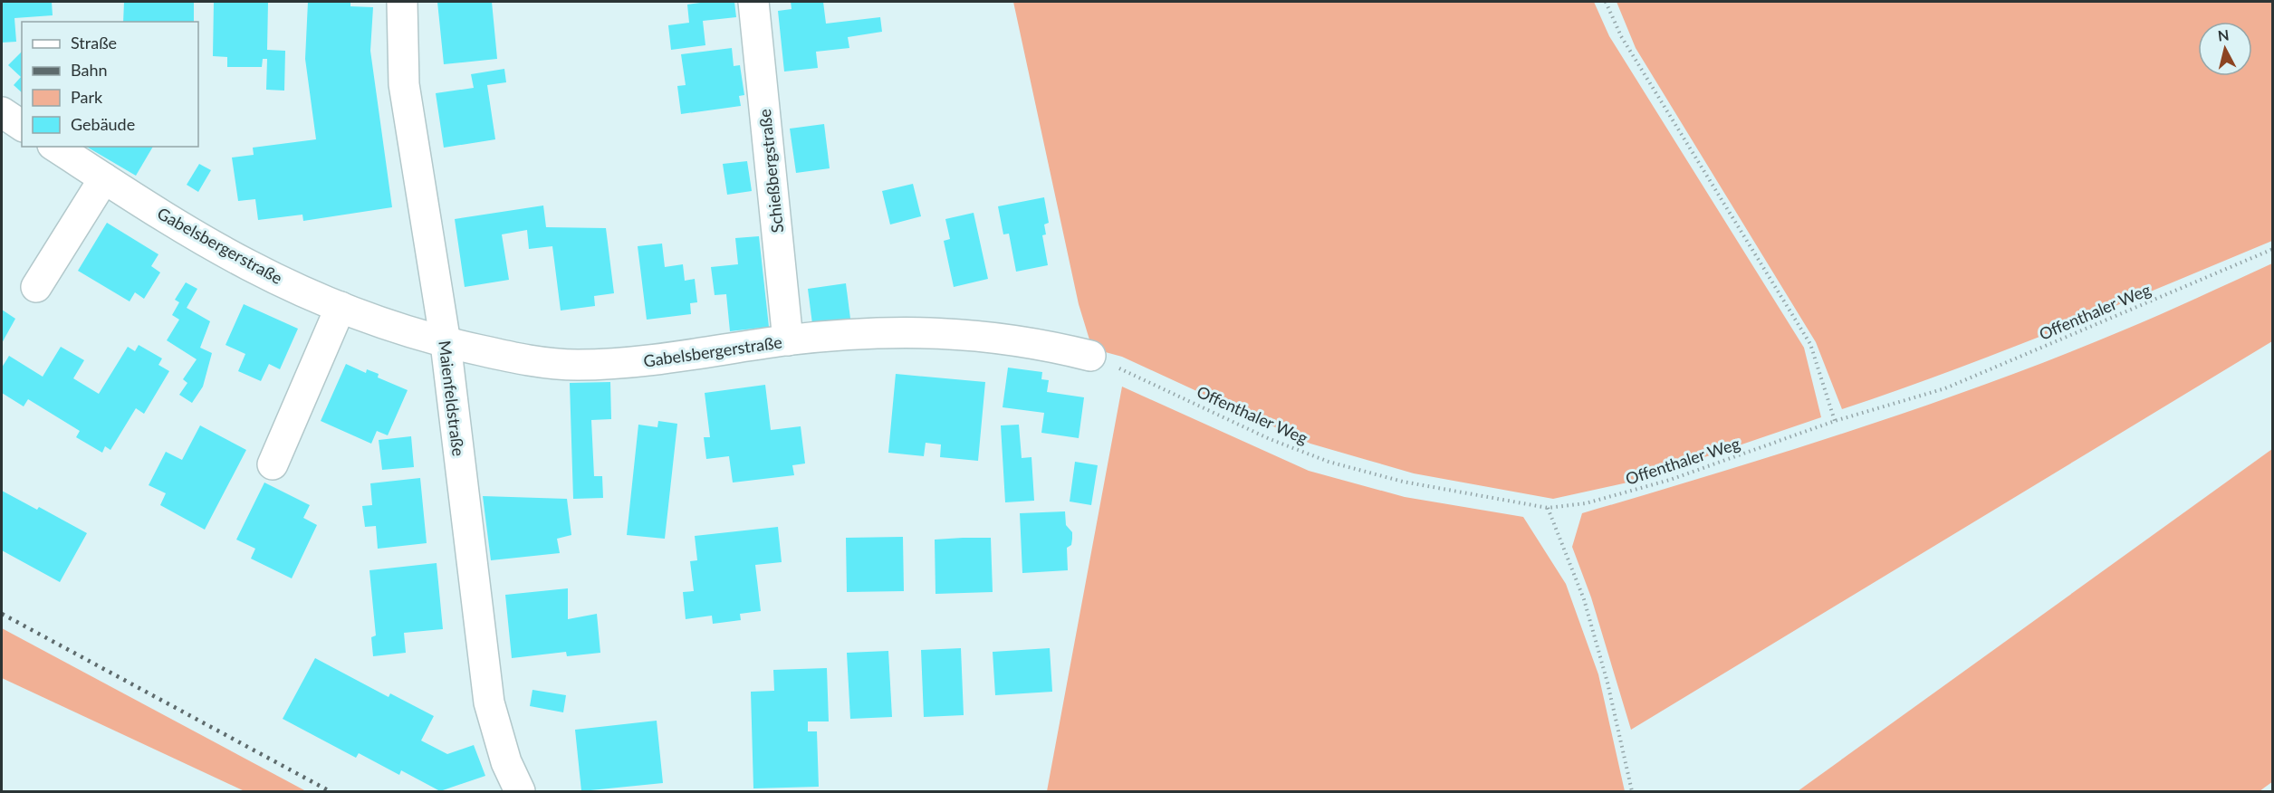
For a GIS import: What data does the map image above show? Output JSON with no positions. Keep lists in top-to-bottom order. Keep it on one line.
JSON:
{"streets":{"street":["Schießbergstraße","Gabelsbergerstraße","Maienfeldstraße"],"path":["Offenthaler Weg"]},"crossings":[["Schießbergstraße","Gabelsbergerstraße"],["Gabelsbergerstraße","Offenthaler Weg"],["Gabelsbergerstraße","Maienfeldstraße"]],"legend":["Straße","Bahn","Park","Gebäude"],"north":"top"}
